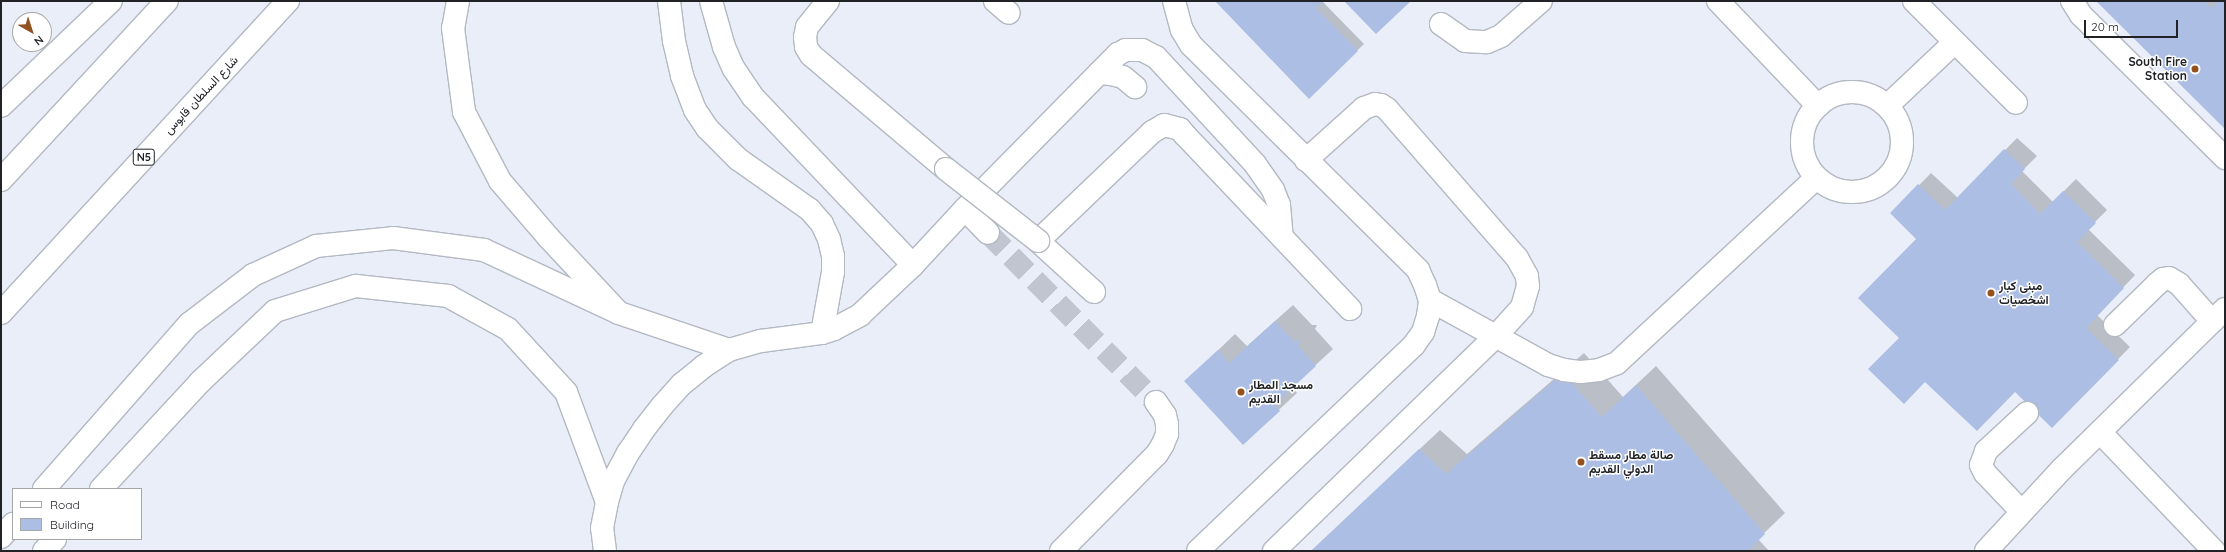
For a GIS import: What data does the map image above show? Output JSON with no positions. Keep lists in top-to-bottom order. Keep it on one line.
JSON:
{"streets":{"main road":["شارع السلطان قابوس","N5"]},"places":["South Fire Station","مبنى كبار اشخصيات","مسجد المطار القديم","صالة مطار مسقط الدولي القديم"],"legend":["Road","Building"],"scale_bar":"20 m","north":"bottom right"}
